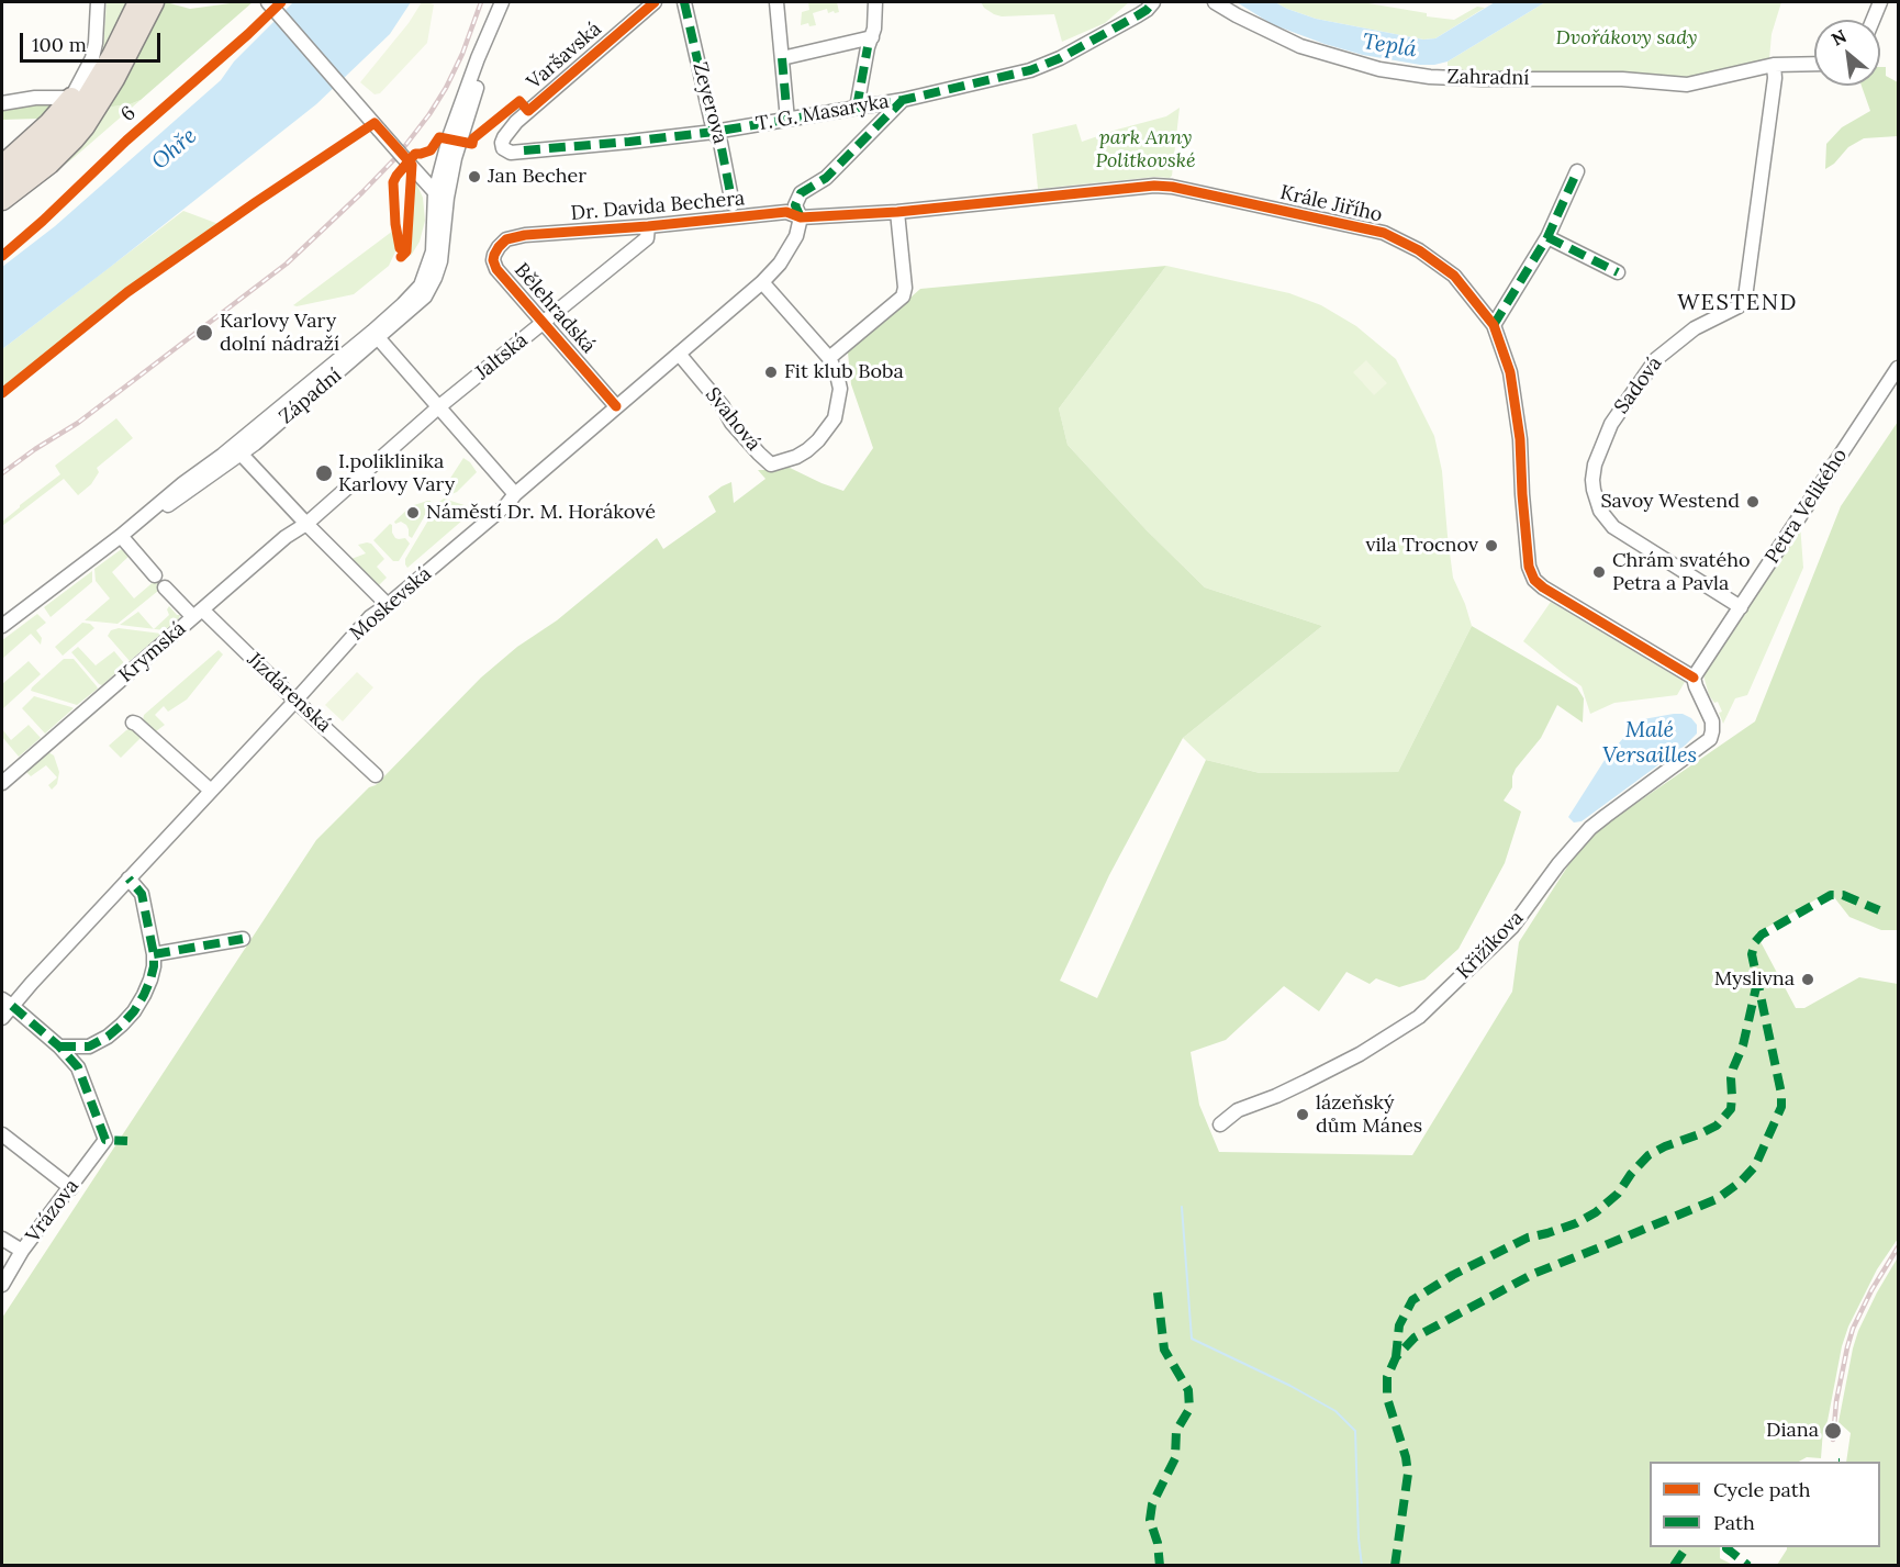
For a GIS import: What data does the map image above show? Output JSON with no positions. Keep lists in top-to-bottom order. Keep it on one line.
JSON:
{"streets":{"highway":["6"],"street":["Varšavská","Zahradní","Zeyerova","T. G. Masaryka","Krále Jiřího","Dr. Davida Bechera","Bělehradská","Jaltská","Sadová","Západní","Svahová","Petra Velikého","Moskevská","Krymská","Jízdárenská","Křižíkova","Vrázova"],"cycle path":["6"]},"crossings":[["Varšavská","T. G. Masaryka"],["Zahradní","Sadová"],["Zeyerova","T. G. Masaryka"],["Krále Jiřího","Dr. Davida Bechera"],["Krále Jiřího","Petra Velikého"],["Krále Jiřího","Moskevská"],["Krále Jiřího","Křižíkova"],["Dr. Davida Bechera","Bělehradská"],["Dr. Davida Bechera","Jaltská"],["Dr. Davida Bechera","Moskevská"],["Bělehradská","Jaltská"],["Bělehradská","Moskevská"],["Sadová","Petra Velikého"],["Svahová","Moskevská"],["Petra Velikého","Křižíkova"],["Moskevská","Jízdárenská"],["Krymská","Jízdárenská"]],"districts":["WESTEND"],"water":["Teplá","Ohře","Malé Versailles"],"parks":["Dvořákovy sady","park Anny Politkovské"],"places":["Jan Becher","Karlovy Vary dolní nádraží","Fit klub Boba","I.poliklinika Karlovy Vary","Savoy Westend","Náměstí Dr. M. Horákové","vila Trocnov","Chrám svatého Petra a Pavla","Myslivna","lázeňský dům Mánes","Diana"],"legend":["Cycle path","Path"],"scale_bar":"100 m","north":"top left"}
